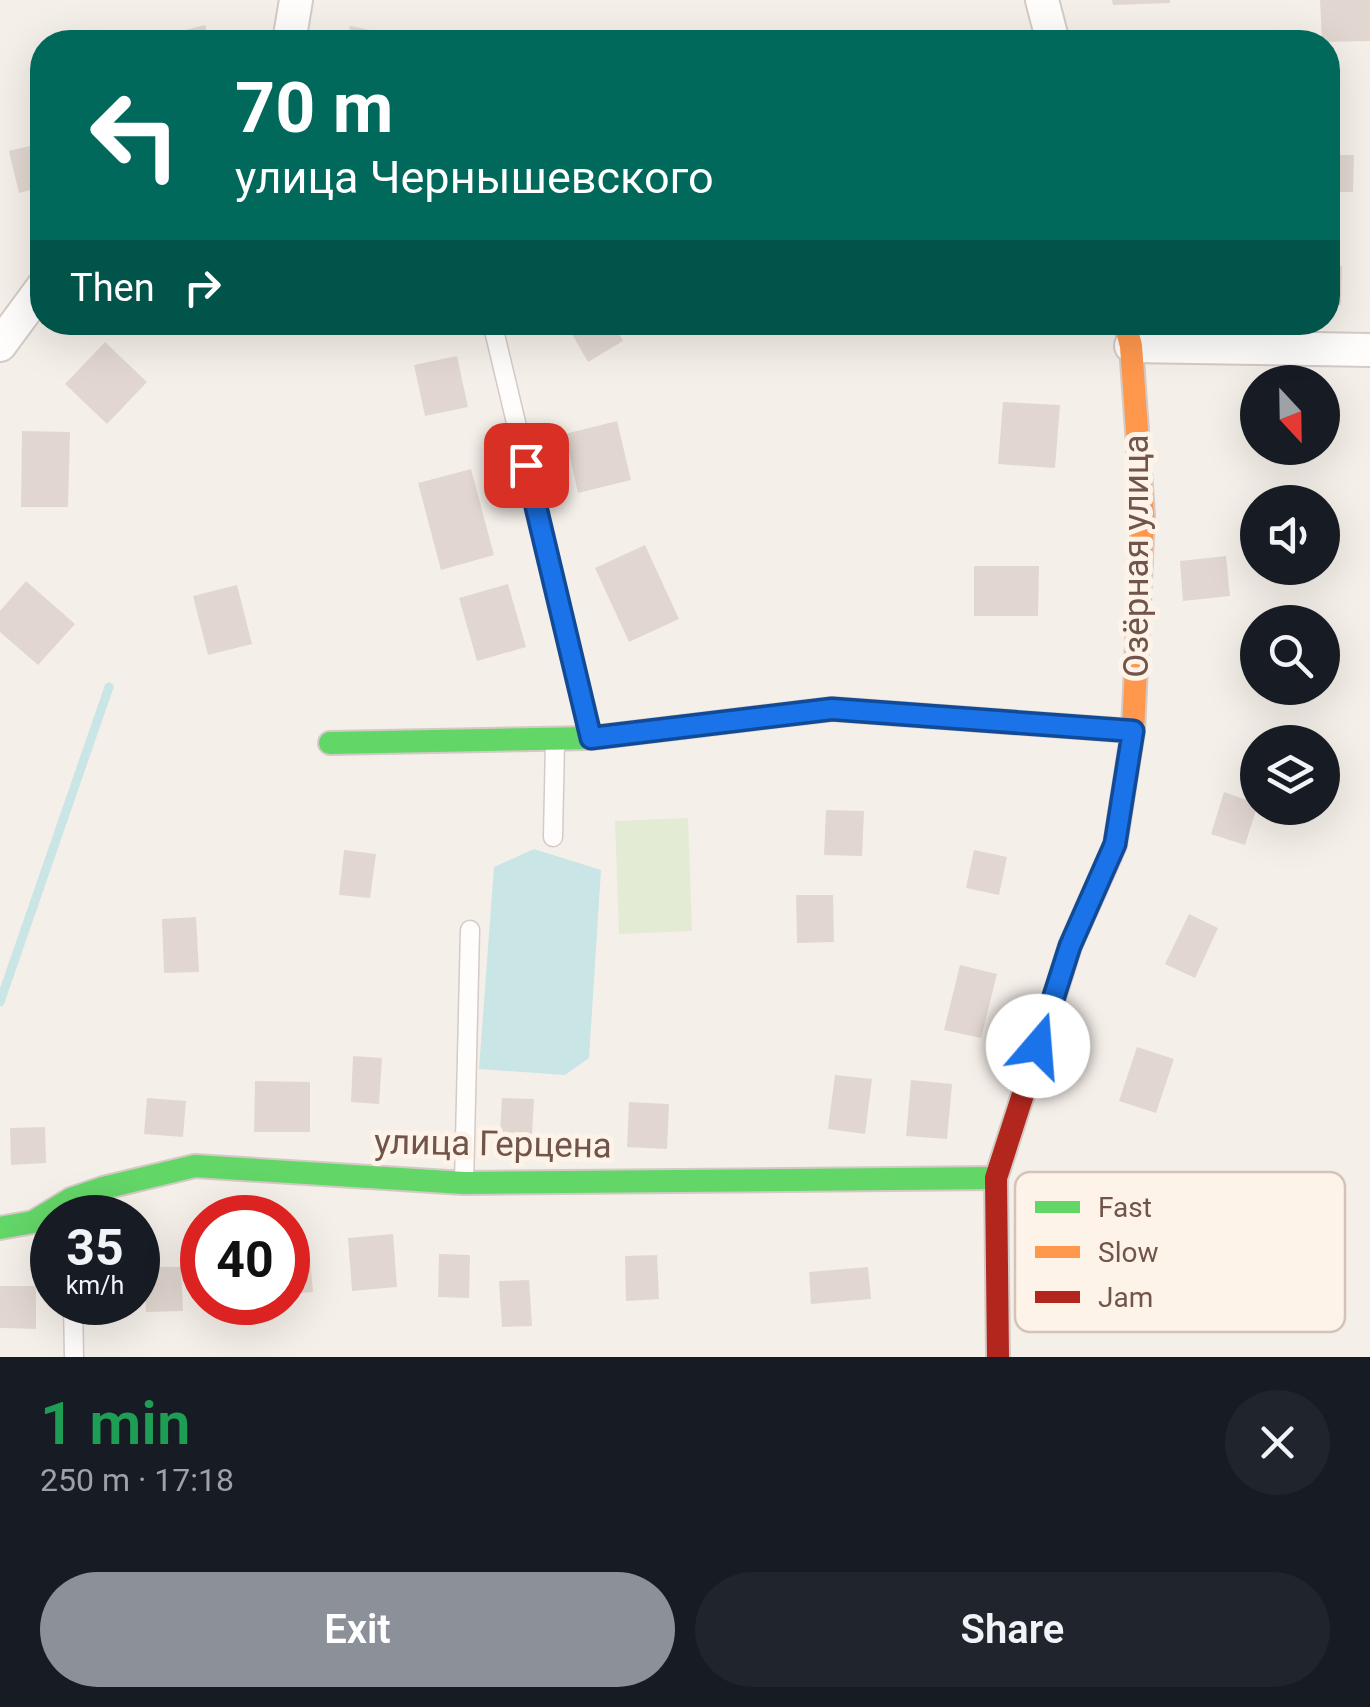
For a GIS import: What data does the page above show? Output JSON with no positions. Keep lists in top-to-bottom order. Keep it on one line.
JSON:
{"streets":{"street":["Озёрная улица","улица Герцена"]},"crossings":[["Озёрная улица","улица Герцена"]],"legend":["Fast","Slow","Jam"],"north":"bottom","page":{"turn":["70 m","улица Чернышевского"],"then":"Then","speed":"35 km/h","limit":"40","heading":["1 min","250 m · 17:18"],"buttons":["Exit","Share"]}}
